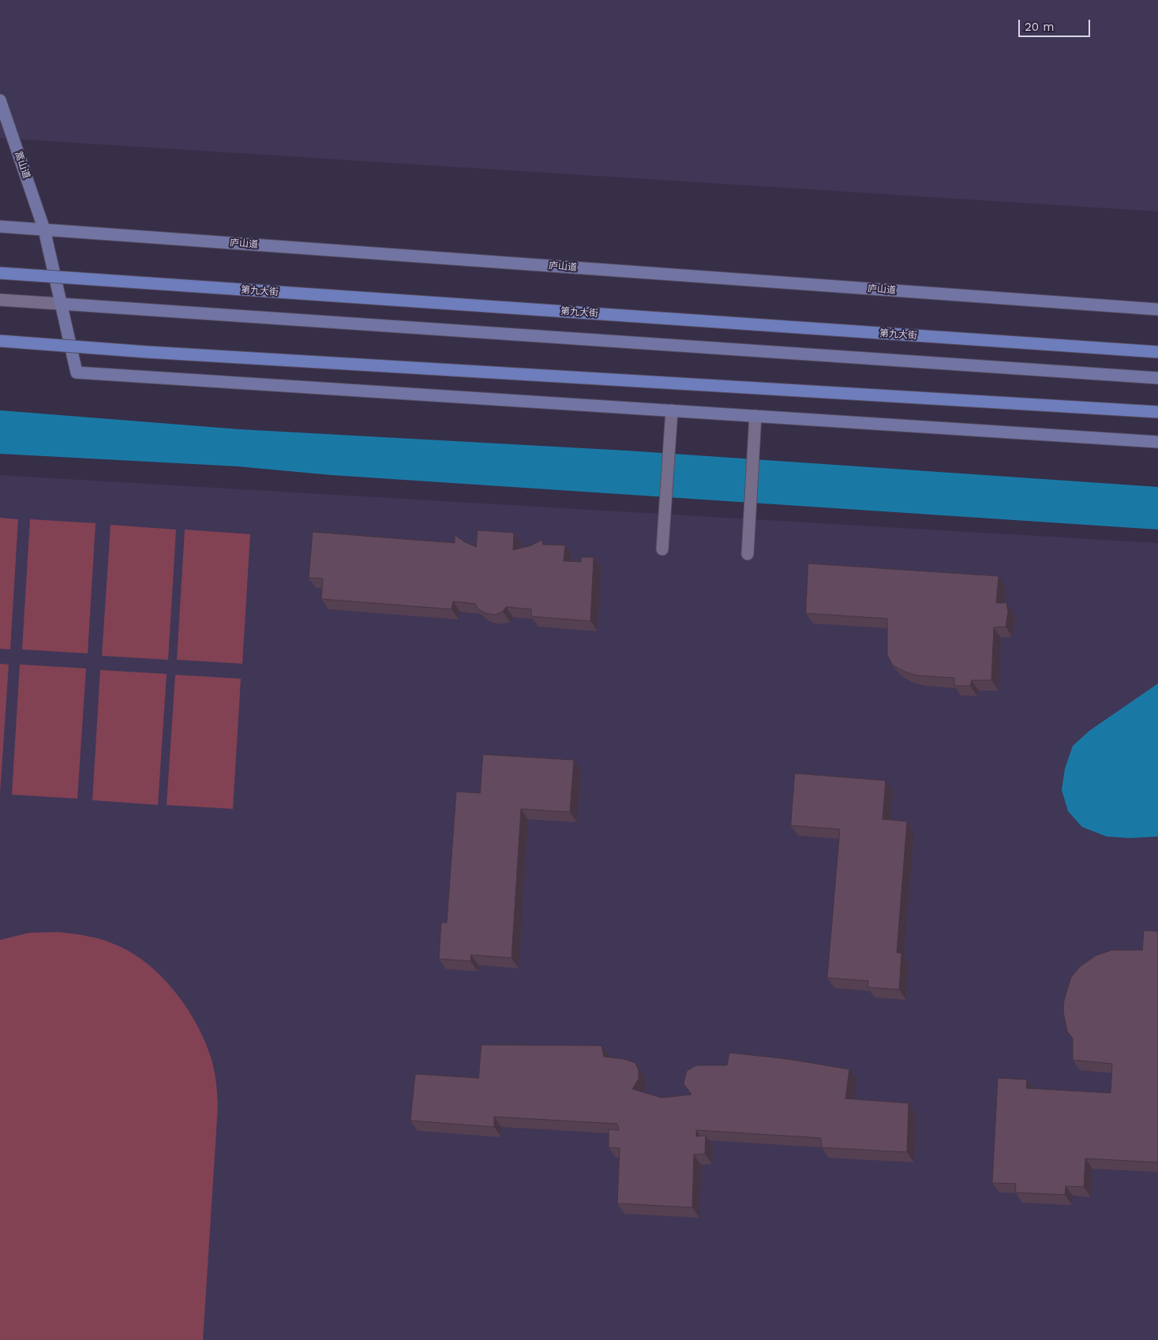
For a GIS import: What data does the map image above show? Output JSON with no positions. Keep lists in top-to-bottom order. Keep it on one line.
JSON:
{"streets":{"main road":["第九大街"],"street":["蒿山道","庐山道"]},"crossings":[["蒿山道","庐山道"]],"scale_bar":"20 m"}
